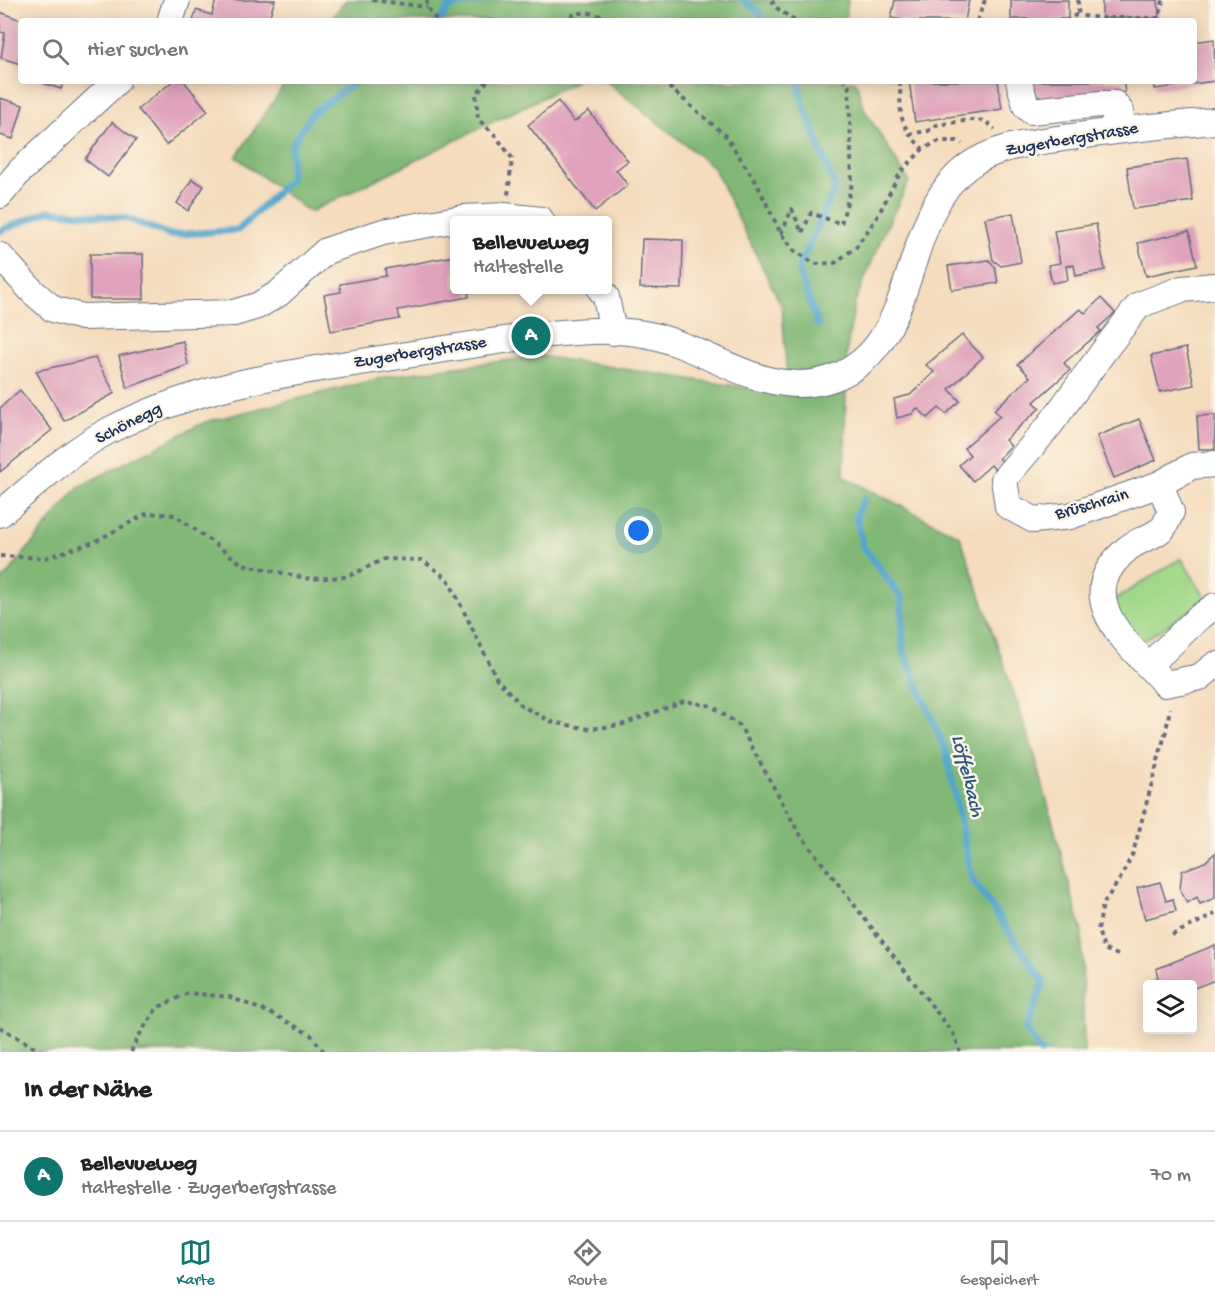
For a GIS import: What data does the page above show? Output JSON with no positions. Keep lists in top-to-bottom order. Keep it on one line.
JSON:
{"streets":{"street":["Zugerbergstrasse","Schönegg","Brüschrain"]},"crossings":[["Zugerbergstrasse","Schönegg"]],"water":["Löffelbach"],"page":{"search":"Hier suchen","popup":["Bellevueweg","Haltestelle"],"pins":"A","heading":"In der Nähe","list":[{"mark":"A","name":"Bellevueweg","note":"Haltestelle · Zugerbergstrasse","value":"70 m"}],"nav":["Karte","Route","Gespeichert"]}}
